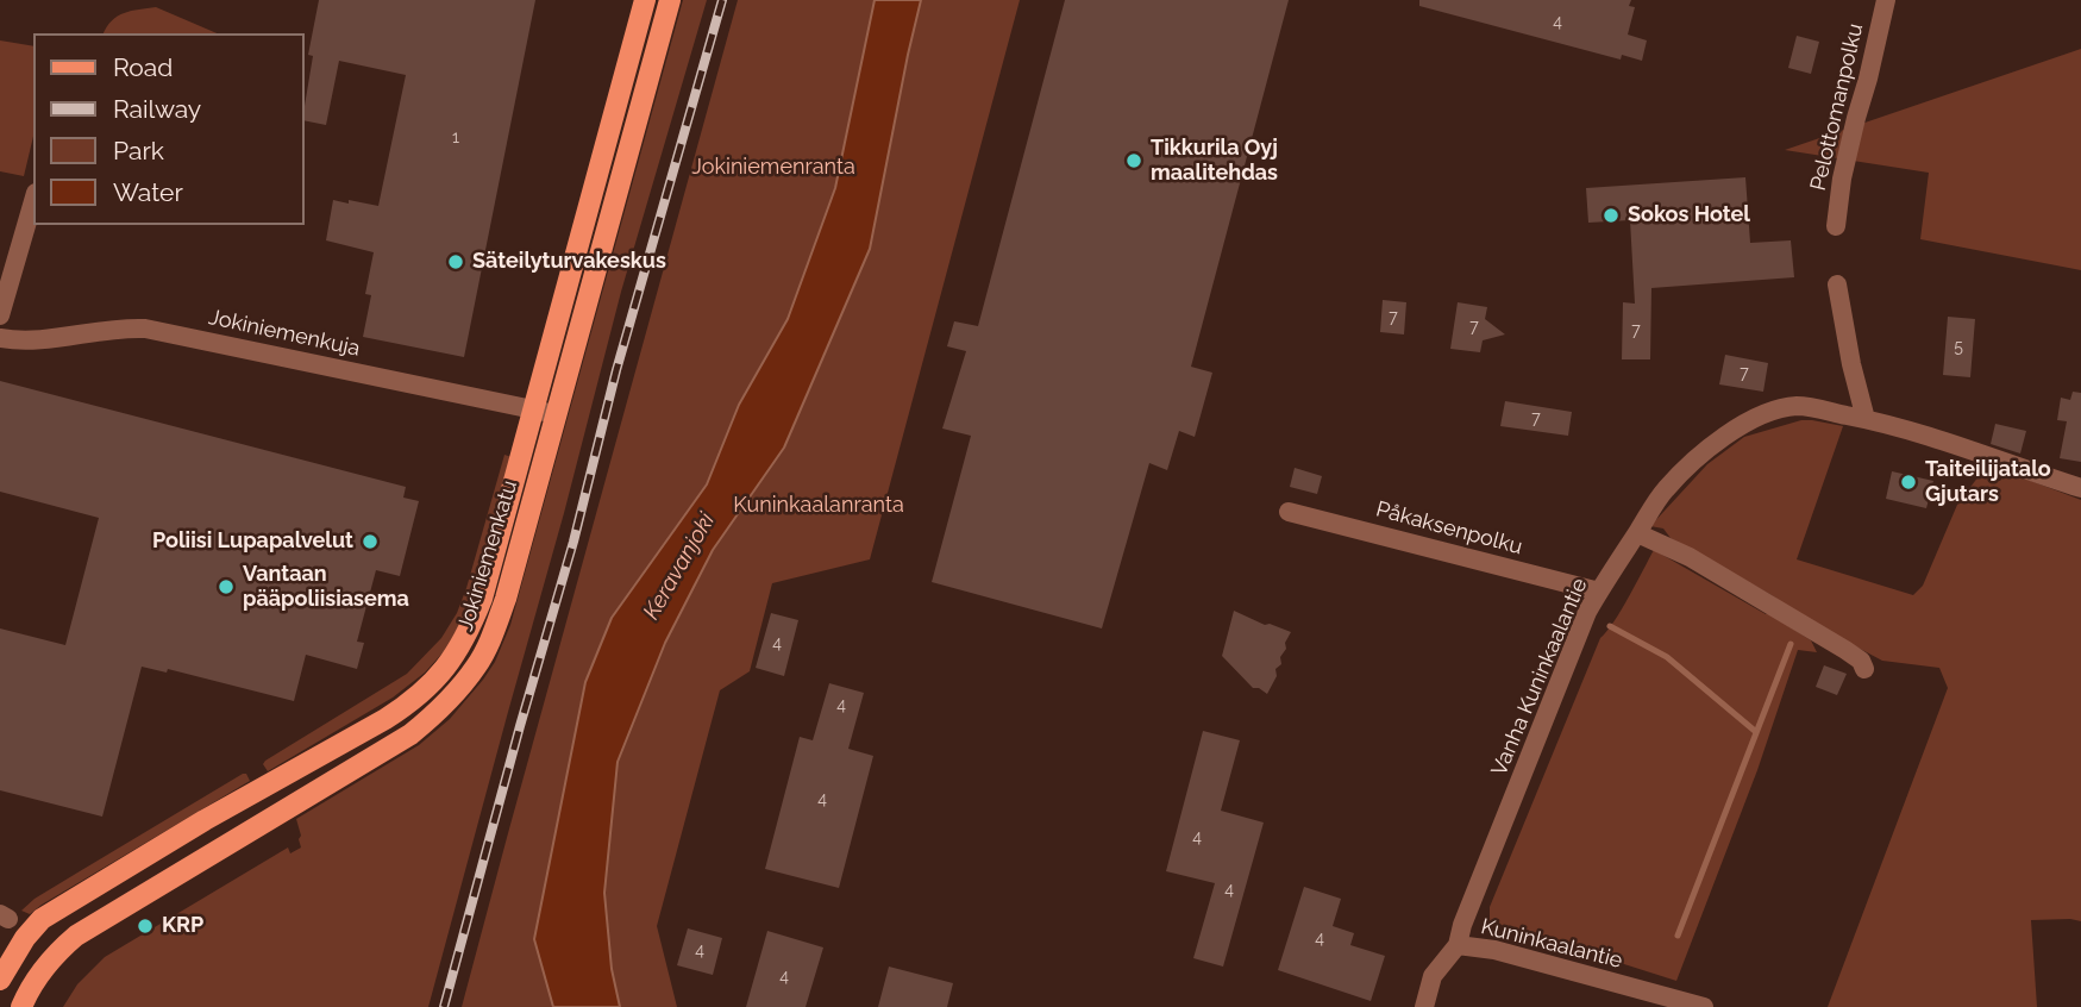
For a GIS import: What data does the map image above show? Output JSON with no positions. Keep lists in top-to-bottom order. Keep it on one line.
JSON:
{"streets":{"main road":["Jokiniemenkatu"],"street":["Pelottomanpolku","Jokiniemenkuja","Påkaksenpolku","Vanha Kuninkaalantie","Kuninkaalantie"]},"crossings":[["Jokiniemenkuja","Jokiniemenkatu"],["Påkaksenpolku","Vanha Kuninkaalantie"],["Vanha Kuninkaalantie","Kuninkaalantie"]],"water":["Keravanjoki"],"parks":["Jokiniemenranta","Kuninkaalanranta"],"places":["Tikkurila Oyj maalitehdas","Sokos Hotel","Säteilyturvakeskus","Taiteilijatalo Gjutars","Poliisi Lupapalvelut","Vantaan pääpoliisiasema","KRP"],"house_numbers":["4","1","7","7","7","5","7","7","4","4","4","4","4","4","4","4"],"legend":["Road","Railway","Park","Water"]}
